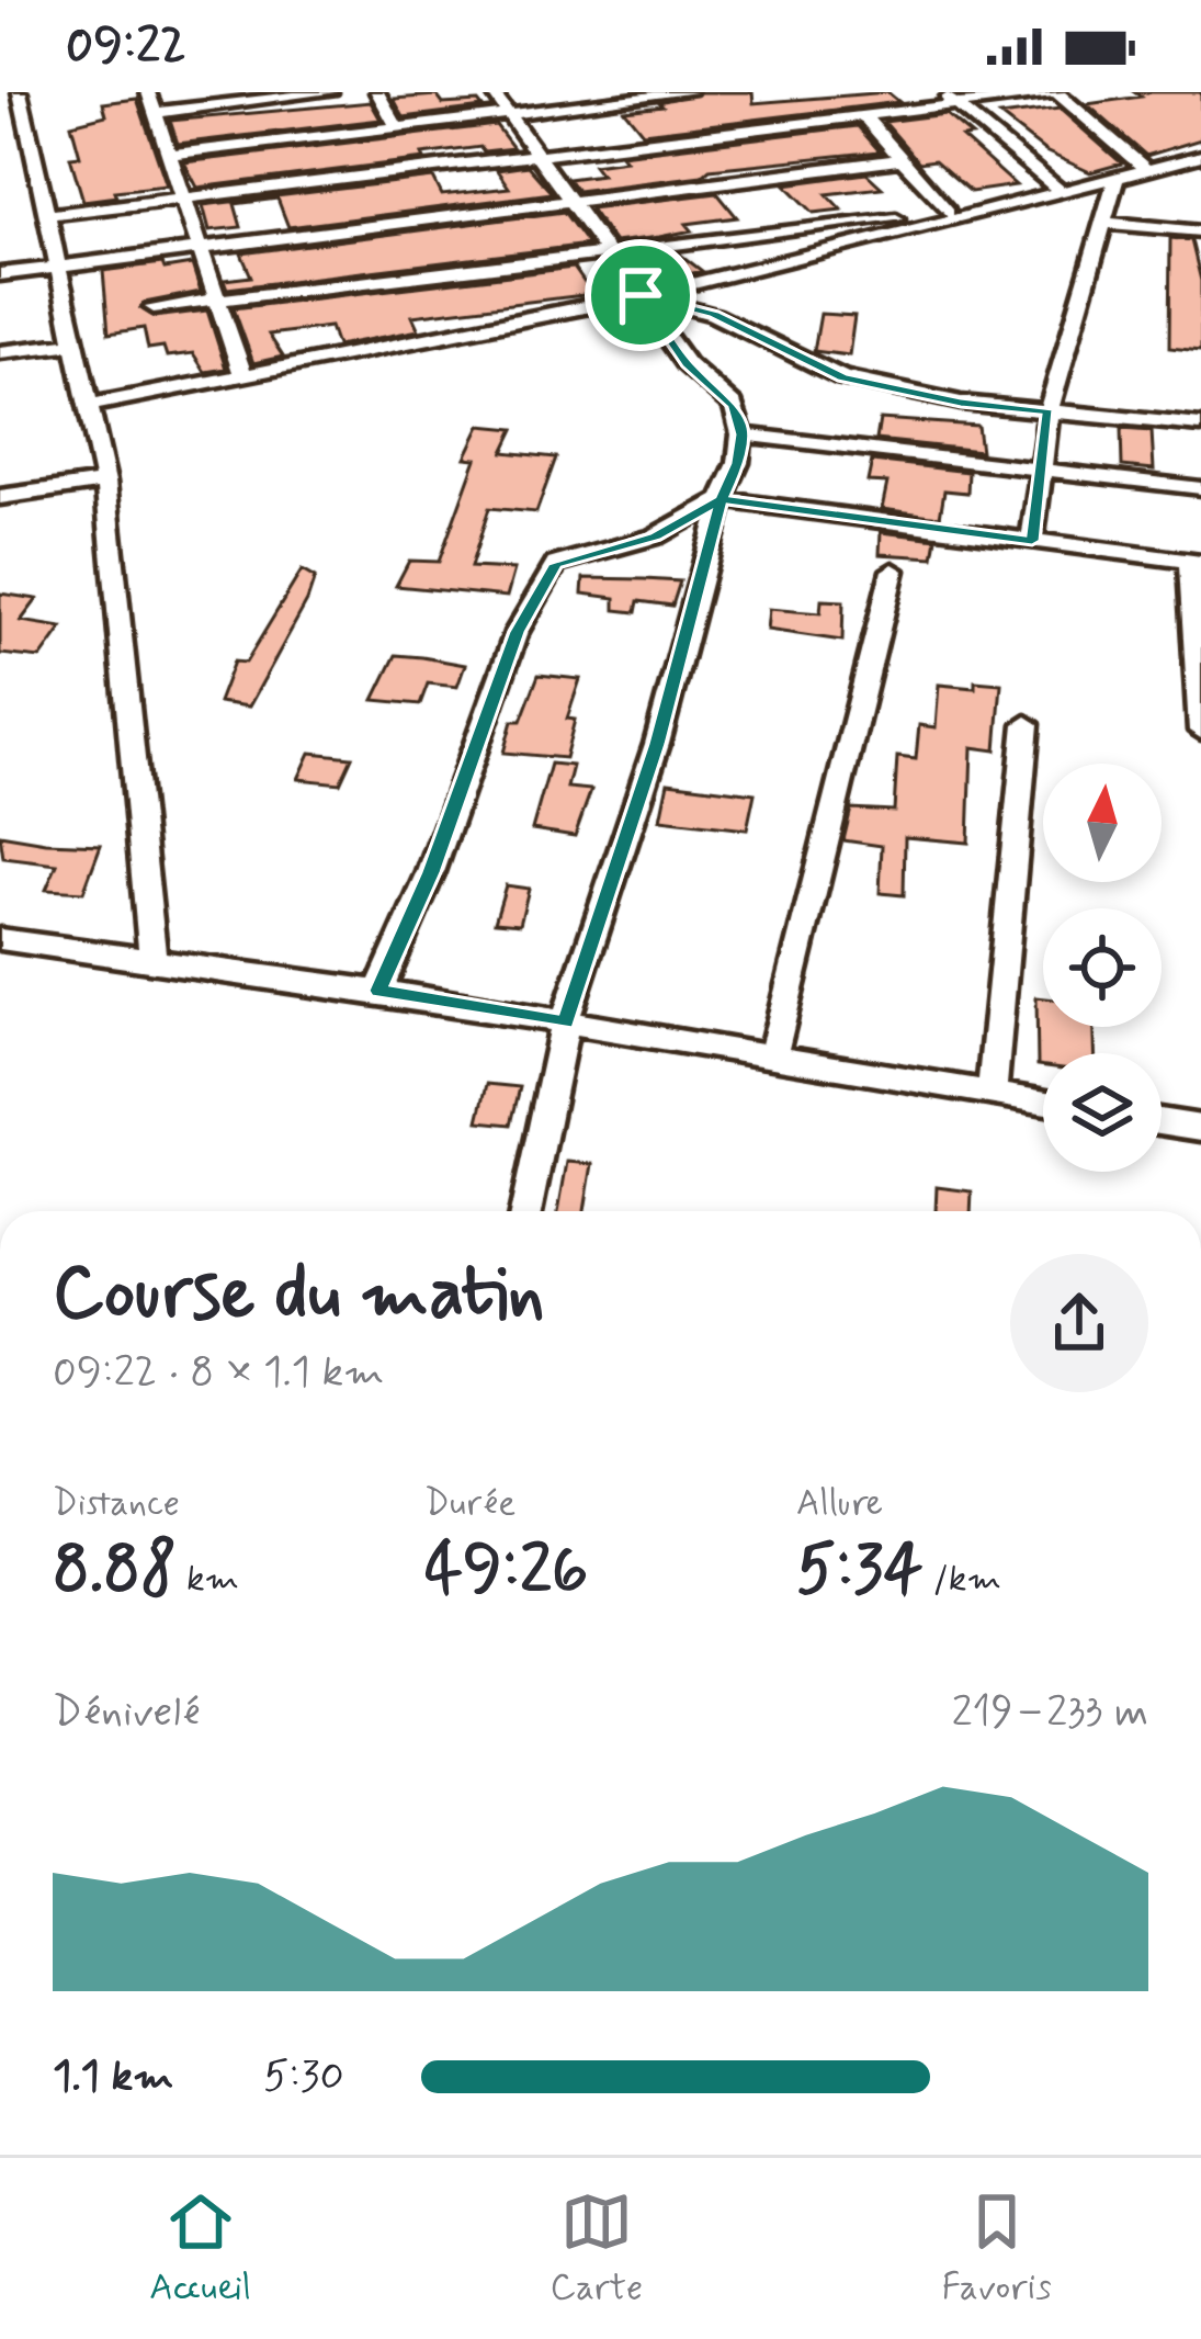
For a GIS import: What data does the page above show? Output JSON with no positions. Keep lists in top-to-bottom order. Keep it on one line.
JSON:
{"north":"top","page":{"status":"09:22","heading":["Course du matin","09:22 · 8 × 1.1 km"],"stats":[["Distance","8.88 km"],["Durée","49:26"],["Allure","5:34 /km"]],"chart":["Dénivelé","219–233 m"],"list":[{"name":"1.1 km","note":"5:30"}],"tabs":["Accueil","Carte","Favoris"]}}
